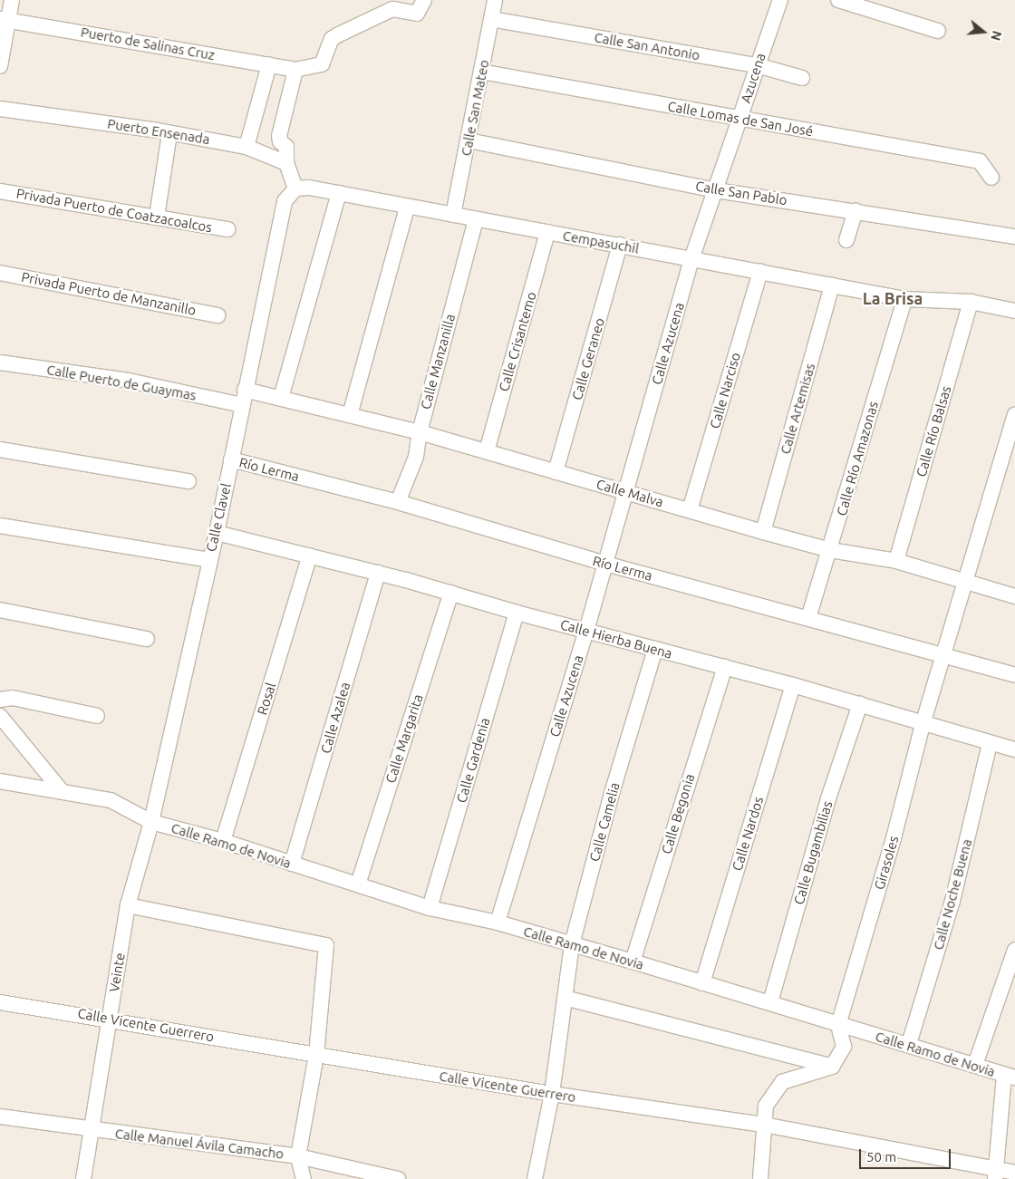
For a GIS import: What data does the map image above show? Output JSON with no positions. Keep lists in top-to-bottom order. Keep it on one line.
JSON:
{"streets":{"street":["Puerto de Salinas Cruz","Calle San Antonio","Azucena","Calle San Mateo","Calle Lomas de San José","Puerto Ensenada","Calle San Pablo","Privada Puerto de Coatzacoalcos","Cempasuchil","Privada Puerto de Manzanillo","Calle Crisantemo","Calle Azucena","Calle Geraneo","Calle Manzanilla","Calle Puerto de Guaymas","Calle Narciso","Calle Artemisas","Calle Río Balsas","Calle Río Amazonas","Río Lerma","Calle Malva","Calle Clavel","Calle Hierba Buena","Rosal","Calle Azalea","Calle Margarita","Calle Gardenia","Calle Begonia","Calle Camelia","Calle Nardos","Calle Ramo de Novia","Calle Bugambilias","Girasoles","Calle Noche Buena","Veinte","Calle Vicente Guerrero","Calle Manuel Ávila Camacho"]},"crossings":[["Calle San Antonio","Azucena"],["Calle San Antonio","Calle San Mateo"],["Azucena","Calle Lomas de San José"],["Azucena","Calle San Pablo"],["Azucena","Cempasuchil"],["Azucena","Calle Azucena"],["Calle San Mateo","Calle Lomas de San José"],["Calle San Mateo","Calle San Pablo"],["Calle San Mateo","Cempasuchil"],["Cempasuchil","Calle Crisantemo"],["Cempasuchil","Calle Azucena"],["Cempasuchil","Calle Geraneo"],["Cempasuchil","Calle Manzanilla"],["Cempasuchil","Calle Narciso"],["Cempasuchil","Calle Artemisas"],["Cempasuchil","Calle Río Balsas"],["Cempasuchil","Calle Río Amazonas"],["Cempasuchil","Calle Clavel"],["Calle Crisantemo","Calle Malva"],["Calle Azucena","Río Lerma"],["Calle Azucena","Calle Malva"],["Calle Azucena","Calle Hierba Buena"],["Calle Azucena","Calle Ramo de Novia"],["Calle Geraneo","Calle Malva"],["Calle Manzanilla","Río Lerma"],["Calle Manzanilla","Calle Malva"],["Calle Puerto de Guaymas","Calle Clavel"],["Calle Narciso","Calle Malva"],["Calle Artemisas","Calle Malva"],["Calle Río Balsas","Calle Malva"],["Calle Río Amazonas","Río Lerma"],["Calle Río Amazonas","Calle Malva"],["Río Lerma","Calle Clavel"],["Río Lerma","Girasoles"],["Calle Malva","Calle Clavel"],["Calle Malva","Girasoles"],["Calle Clavel","Calle Hierba Buena"],["Calle Clavel","Calle Ramo de Novia"],["Calle Clavel","Veinte"],["Calle Hierba Buena","Rosal"],["Calle Hierba Buena","Calle Azalea"],["Calle Hierba Buena","Calle Margarita"],["Calle Hierba Buena","Calle Gardenia"],["Calle Hierba Buena","Calle Begonia"],["Calle Hierba Buena","Calle Camelia"],["Calle Hierba Buena","Calle Nardos"],["Calle Hierba Buena","Calle Bugambilias"],["Calle Hierba Buena","Girasoles"],["Calle Hierba Buena","Calle Noche Buena"],["Rosal","Calle Ramo de Novia"],["Calle Azalea","Calle Ramo de Novia"],["Calle Margarita","Calle Ramo de Novia"],["Calle Gardenia","Calle Ramo de Novia"],["Calle Begonia","Calle Ramo de Novia"],["Calle Camelia","Calle Ramo de Novia"],["Calle Camelia","Calle Vicente Guerrero"],["Calle Nardos","Calle Ramo de Novia"],["Calle Ramo de Novia","Calle Bugambilias"],["Calle Ramo de Novia","Girasoles"],["Calle Ramo de Novia","Calle Noche Buena"],["Calle Ramo de Novia","Veinte"],["Veinte","Calle Vicente Guerrero"],["Veinte","Calle Manuel Ávila Camacho"]],"districts":["La Brisa"],"scale_bar":"50 m","north":"right"}
